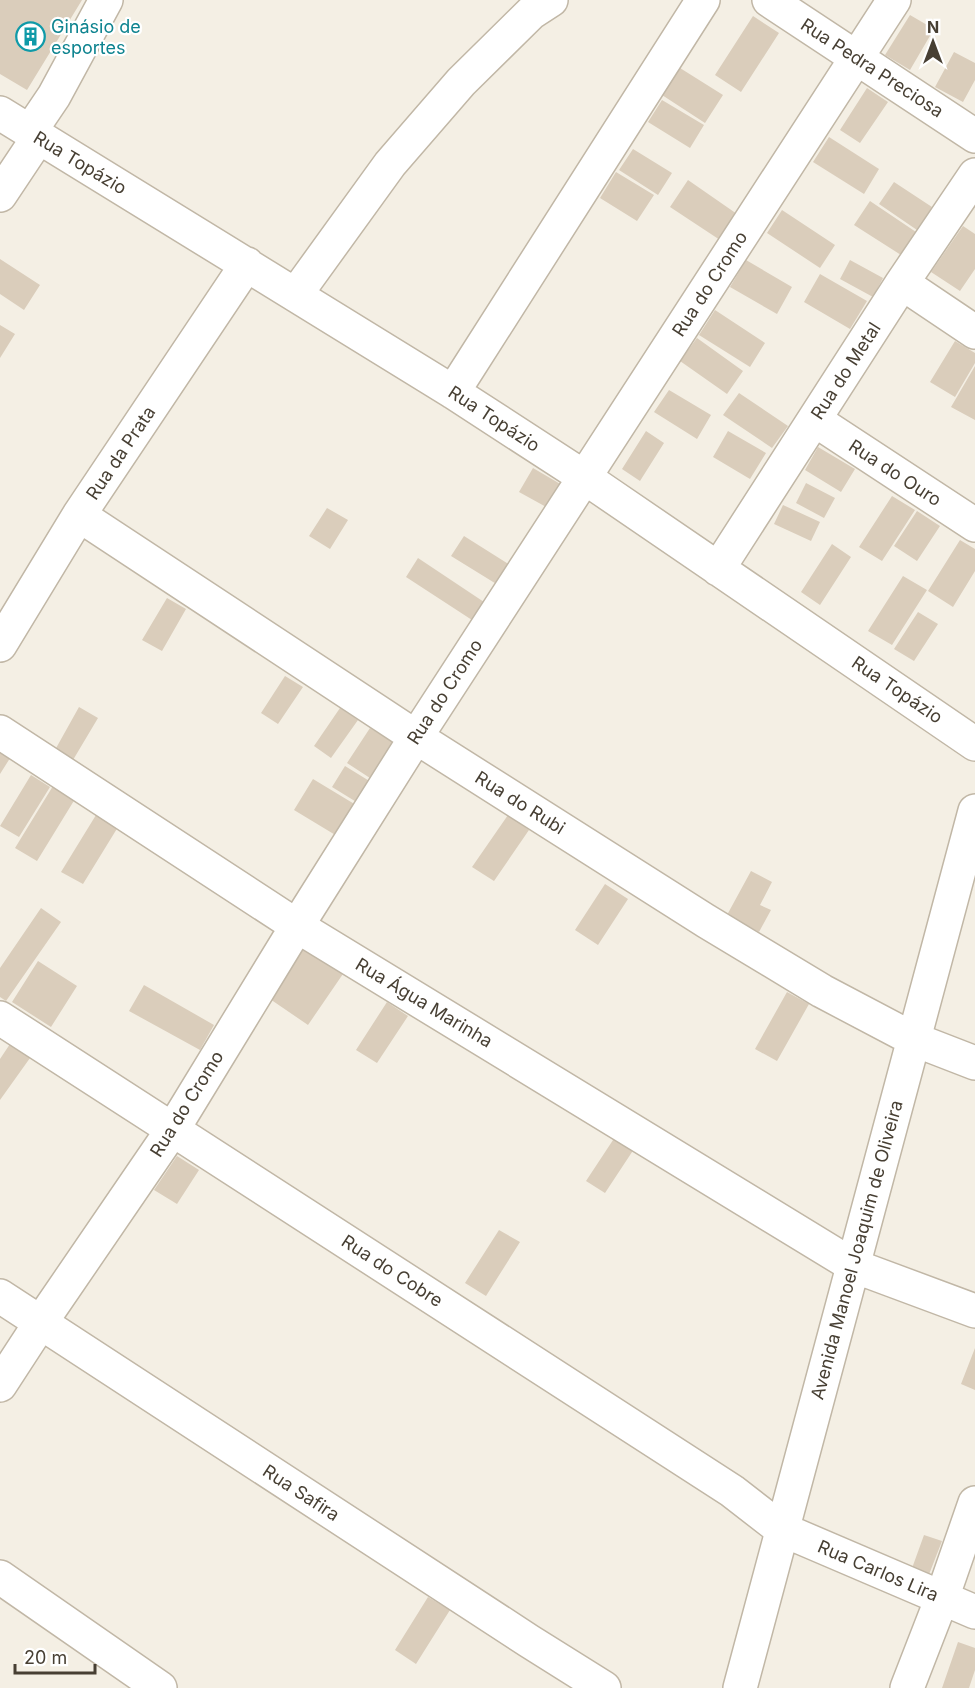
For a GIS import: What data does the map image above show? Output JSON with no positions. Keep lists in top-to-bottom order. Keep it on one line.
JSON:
{"streets":{"street":["Rua Pedra Preciosa","Rua Topázio","Rua do Cromo","Rua do Metal","Rua da Prata","Rua do Ouro","Rua do Rubi","Rua Água Marinha","Avenida Manoel Joaquim de Oliveira","Rua do Cobre","Rua Safira","Rua Carlos Lira"]},"crossings":[["Rua Pedra Preciosa","Rua do Cromo"],["Rua Topázio","Rua do Cromo"],["Rua Topázio","Rua do Metal"],["Rua Topázio","Rua da Prata"],["Rua do Cromo","Rua do Rubi"],["Rua do Cromo","Rua Água Marinha"],["Rua do Cromo","Rua do Cobre"],["Rua do Cromo","Rua Safira"],["Rua do Metal","Rua do Ouro"],["Rua da Prata","Rua do Rubi"],["Rua do Rubi","Avenida Manoel Joaquim de Oliveira"],["Rua Água Marinha","Avenida Manoel Joaquim de Oliveira"],["Avenida Manoel Joaquim de Oliveira","Rua do Cobre"],["Avenida Manoel Joaquim de Oliveira","Rua Carlos Lira"],["Rua do Cobre","Rua Carlos Lira"]],"places":{"building":["Ginásio de esportes"]},"scale_bar":"20 m","north":"top"}
